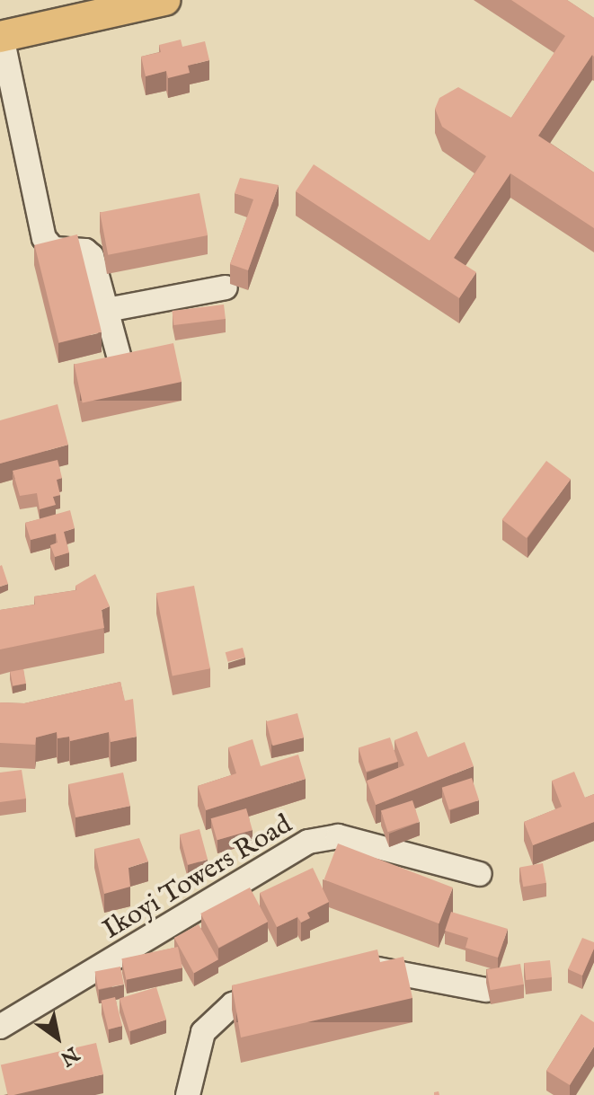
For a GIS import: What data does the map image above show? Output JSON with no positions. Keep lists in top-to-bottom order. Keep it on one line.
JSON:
{"streets":{"street":["Ikoyi Towers Road"]},"north":"bottom right"}
